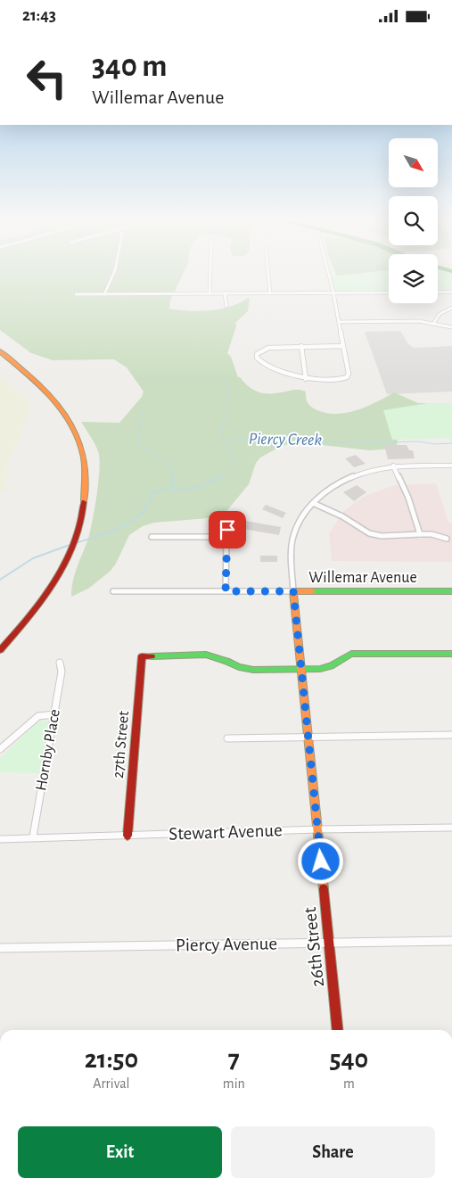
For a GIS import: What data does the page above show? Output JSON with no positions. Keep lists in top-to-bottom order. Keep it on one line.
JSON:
{"streets":{"street":["Willemar Avenue","27th Street","Hornby Place","Stewart Avenue","Piercy Avenue","26th Street"]},"crossings":[["Willemar Avenue","26th Street"],["27th Street","Stewart Avenue"],["27th Street","26th Street"],["Hornby Place","Stewart Avenue"],["Stewart Avenue","26th Street"],["Piercy Avenue","26th Street"]],"water":["Piercy Creek"],"north":"bottom right","page":{"status":"21:43","turn":["340 m","Willemar Avenue"],"eta":["21:50","Arrival","7","min","540","m"],"buttons":["Exit","Share"]}}
